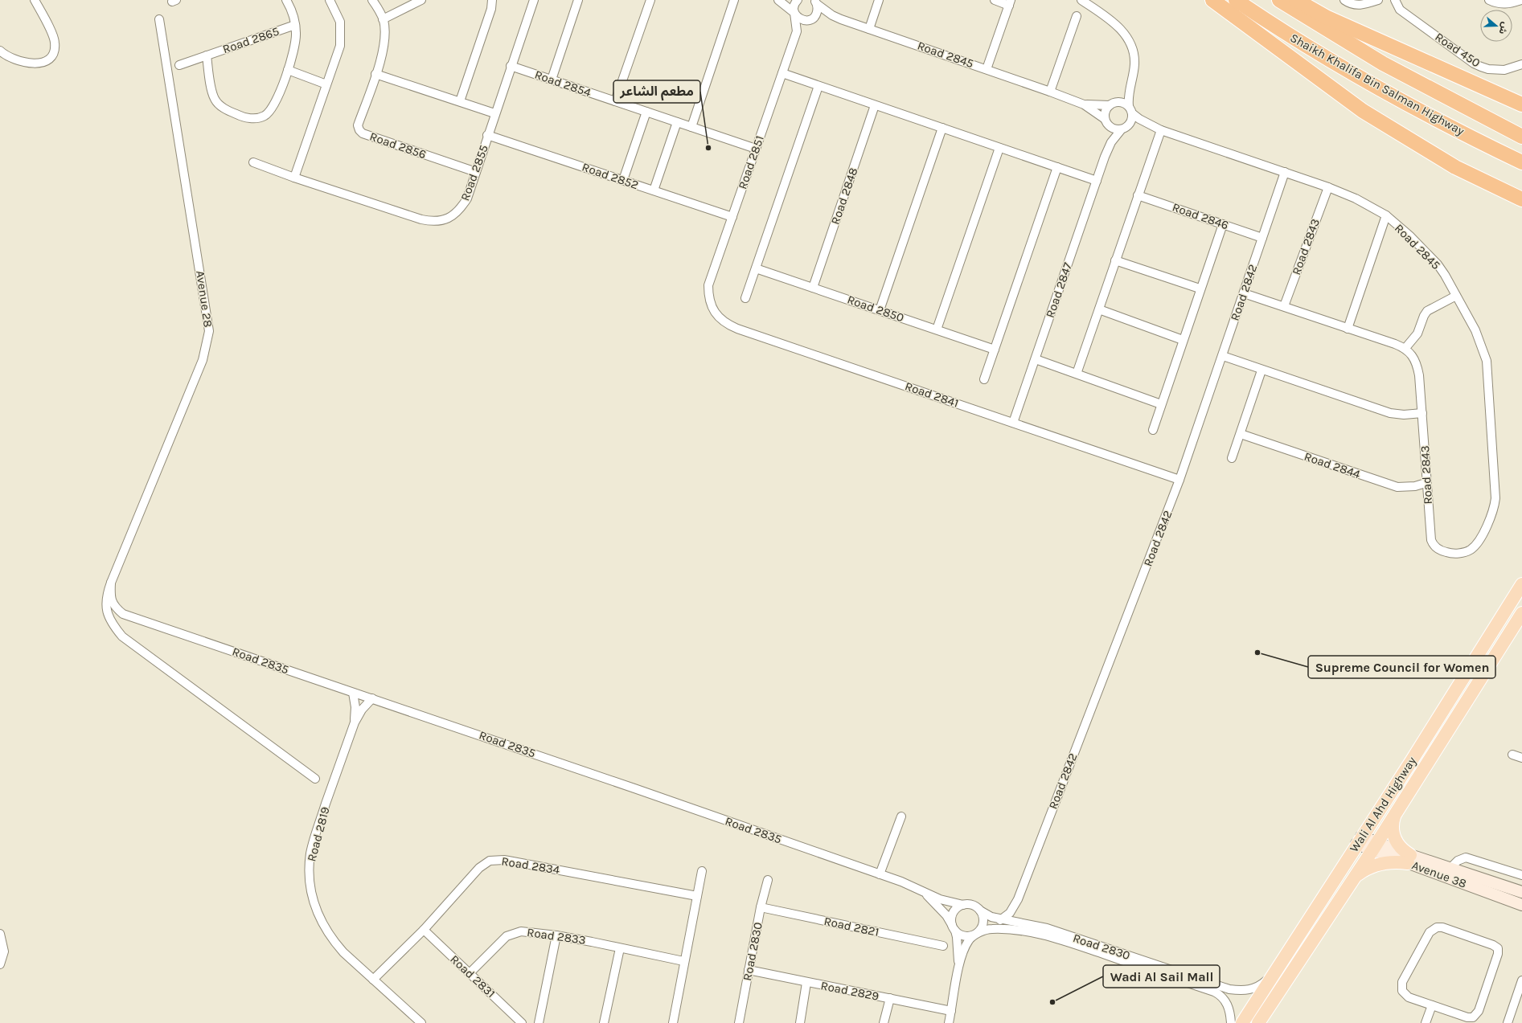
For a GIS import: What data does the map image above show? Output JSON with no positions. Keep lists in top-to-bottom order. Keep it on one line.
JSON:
{"streets":{"highway":["Shaikh Khalifa Bin Salman Highway"],"main road":["Wali Al Ahd Highway"],"street":["Road 2865","Road 450","Road 2845","Road 2854","Road 2856","Road 2851","Road 2855","Road 2852","Road 2848","Road 2846","Road 2843","Road 2847","Road 2842","Avenue 28","Road 2850","Road 2841","Road 2844","Road 2835","Road 2819","Road 2834","Avenue 38","Road 2821","Road 2833","Road 2830","Road 2831","Road 2829"]},"crossings":[["Road 2845","Road 2851"],["Road 2845","Road 2843"],["Road 2845","Road 2847"],["Road 2845","Road 2842"],["Road 2854","Road 2851"],["Road 2854","Road 2855"],["Road 2856","Road 2855"],["Road 2851","Road 2852"],["Road 2851","Road 2841"],["Road 2855","Road 2852"],["Road 2848","Road 2850"],["Road 2846","Road 2842"],["Road 2843","Road 2844"],["Road 2847","Road 2841"],["Road 2842","Road 2841"],["Road 2842","Road 2830"],["Avenue 28","Road 2835"],["Road 2835","Road 2819"],["Road 2835","Road 2830"],["Wali Al Ahd Highway","Avenue 38"],["Wali Al Ahd Highway","Road 2830"],["Road 2819","Road 2834"],["Road 2834","Road 2831"],["Road 2821","Road 2830"],["Road 2833","Road 2831"],["Road 2830","Road 2829"]],"places":["مطعم الشاعر","Supreme Council for Women","Wadi Al Sail Mall"],"north":"right"}
